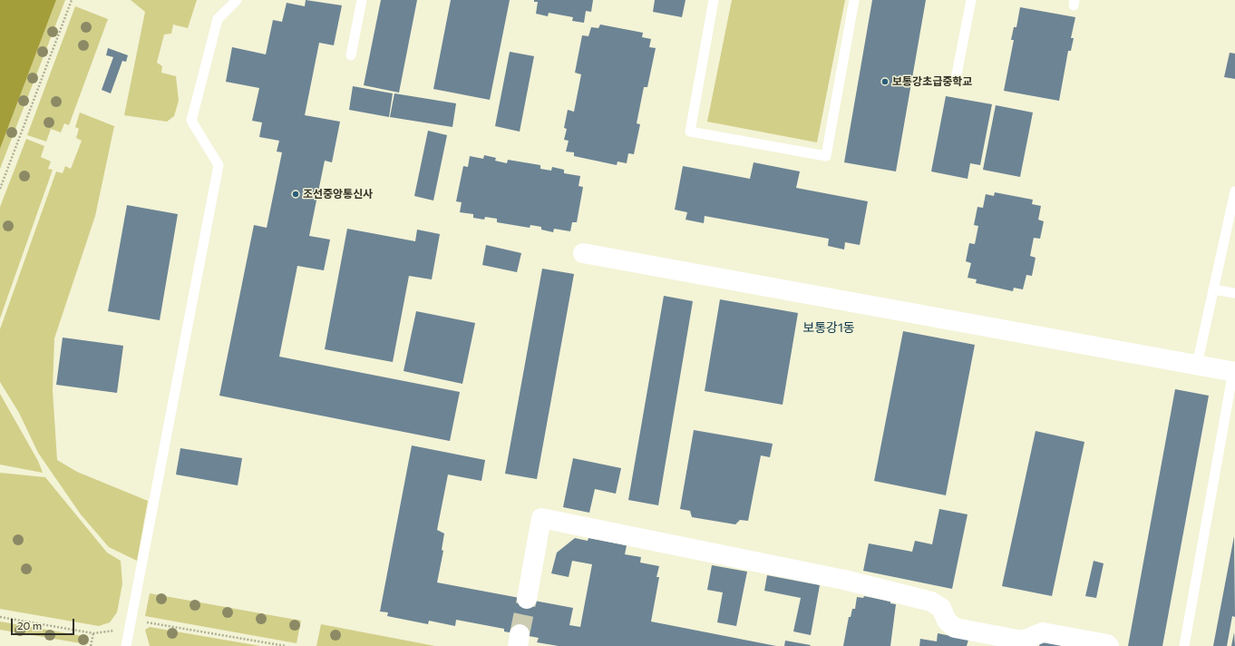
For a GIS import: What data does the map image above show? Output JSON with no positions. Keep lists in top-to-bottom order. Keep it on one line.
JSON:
{"districts":["보통강1동"],"places":["보통강초급중학교","조선중앙통신사"],"scale_bar":"20 m"}
